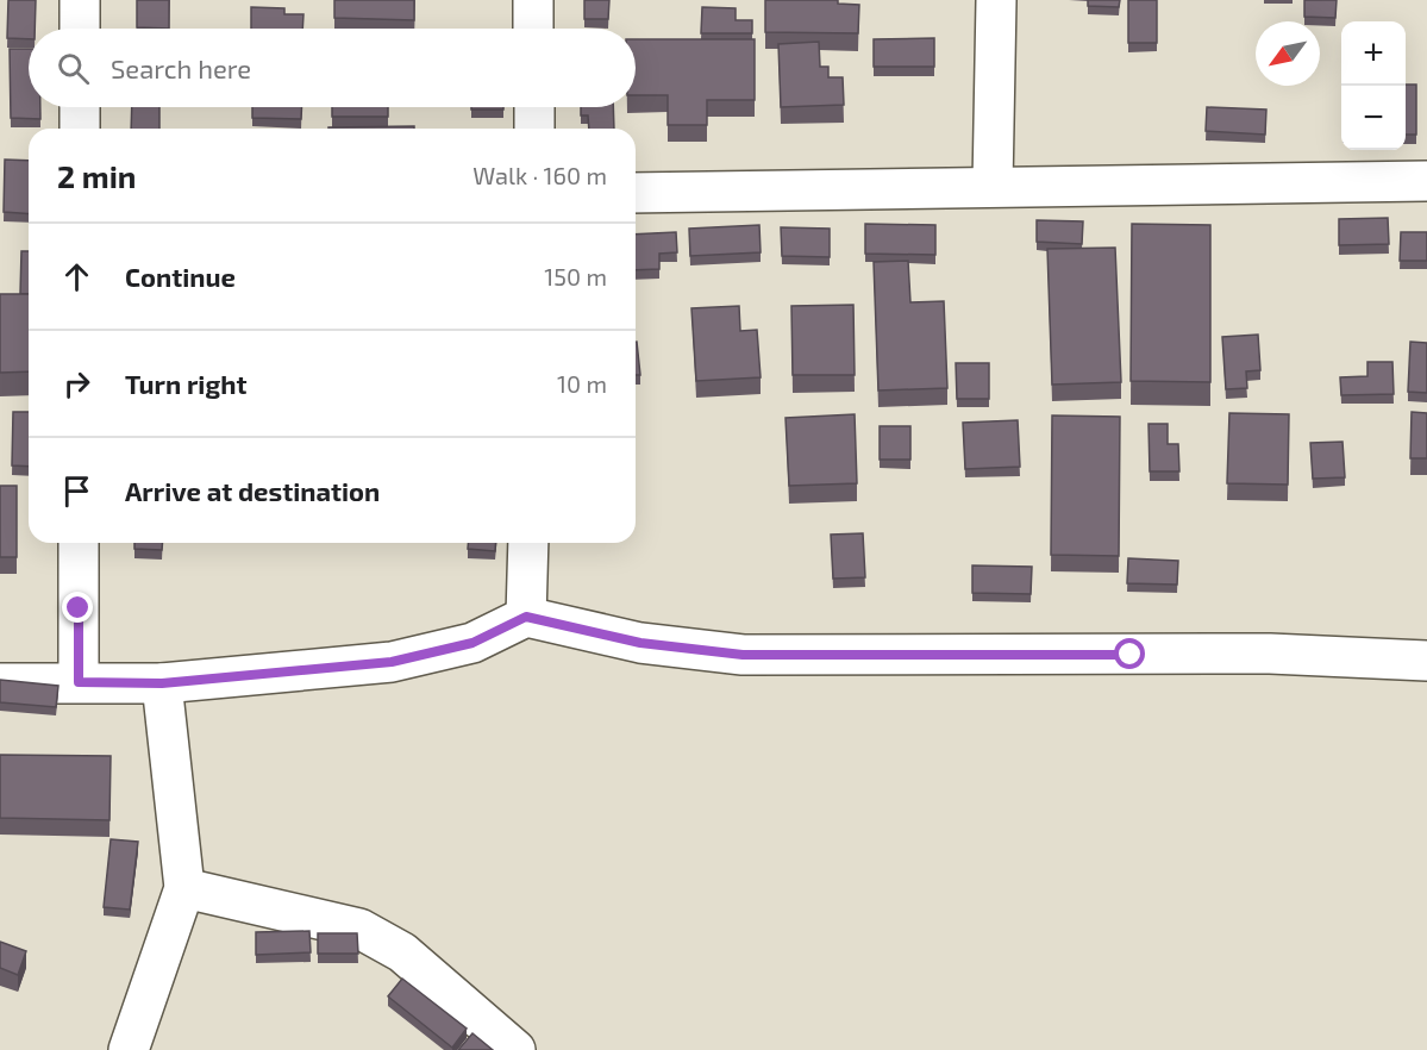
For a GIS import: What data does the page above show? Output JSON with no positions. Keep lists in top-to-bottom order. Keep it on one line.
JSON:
{"north":"bottom left","page":{"map_buttons":["+","−"],"search":"Search here","heading":["2 min","Walk · 160 m"],"list":[["Continue","150 m"],["Turn right","10 m"],"Arrive at destination"]}}
